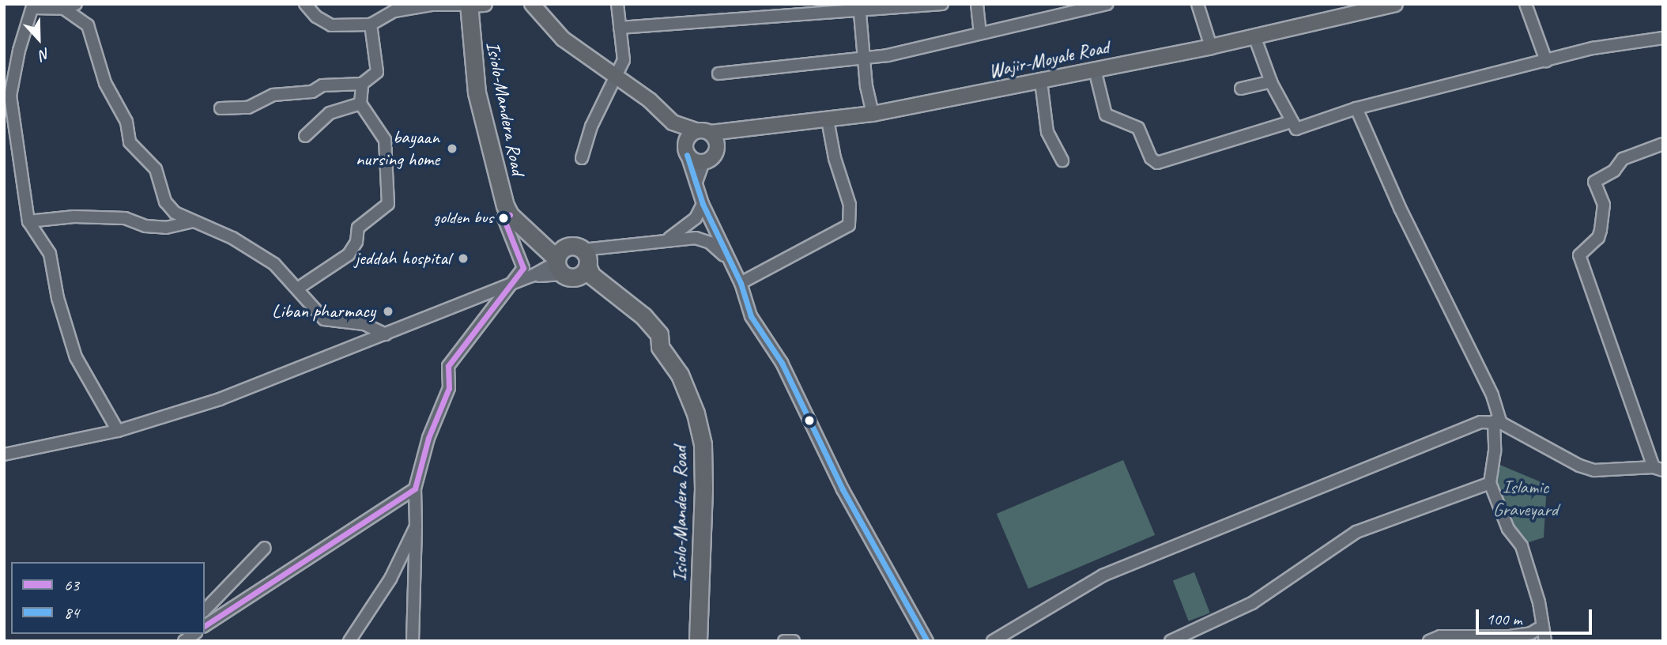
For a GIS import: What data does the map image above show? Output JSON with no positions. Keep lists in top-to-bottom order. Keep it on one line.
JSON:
{"streets":{"highway":["Isiolo-Mandera Road"],"main road":["Wajir-Moyale Road"]},"parks":["Islamic Graveyard"],"places":["bayaan nursing home","golden bus","jeddah hospital","Liban pharmacy"],"lines":["transit line 84","transit line 63"],"legend":["63","84"],"scale_bar":"100 m","north":"bottom"}
